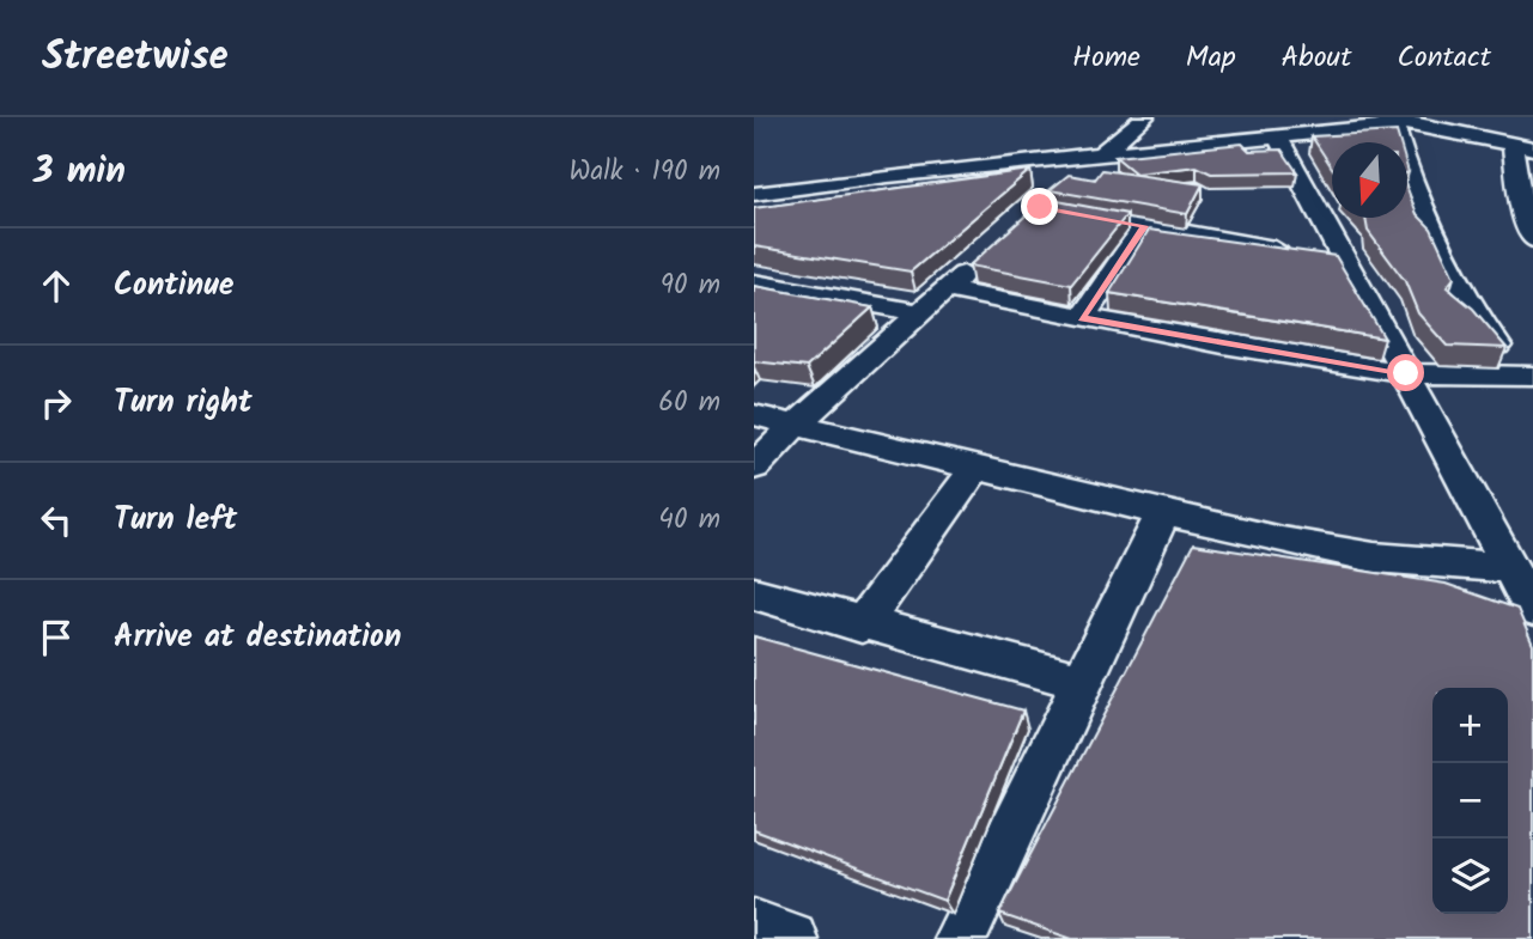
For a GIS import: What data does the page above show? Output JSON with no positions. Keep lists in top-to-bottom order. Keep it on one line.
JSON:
{"north":"bottom","page":{"header":"Streetwise","nav":["Home","Map","About","Contact"],"heading":["3 min","Walk · 190 m"],"list":[["Continue","90 m"],["Turn right","60 m"],["Turn left","40 m"],"Arrive at destination"],"map_buttons":["+","−"]}}
